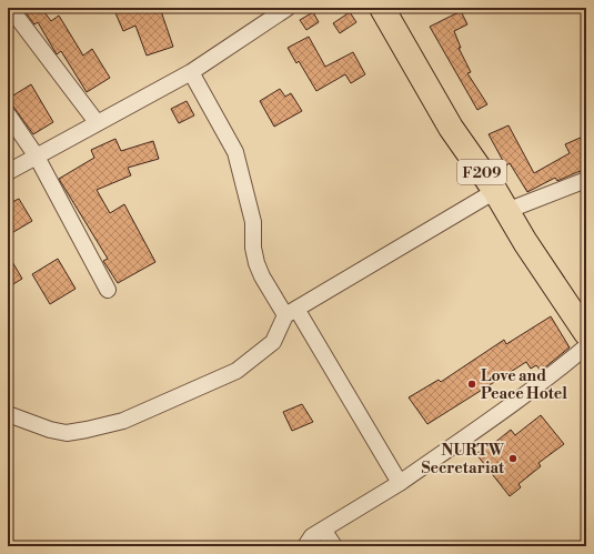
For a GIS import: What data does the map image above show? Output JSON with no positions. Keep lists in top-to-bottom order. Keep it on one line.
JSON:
{"streets":{"main road":["F209"]},"places":["Love and Peace Hotel","NURTW Secretariat"]}
